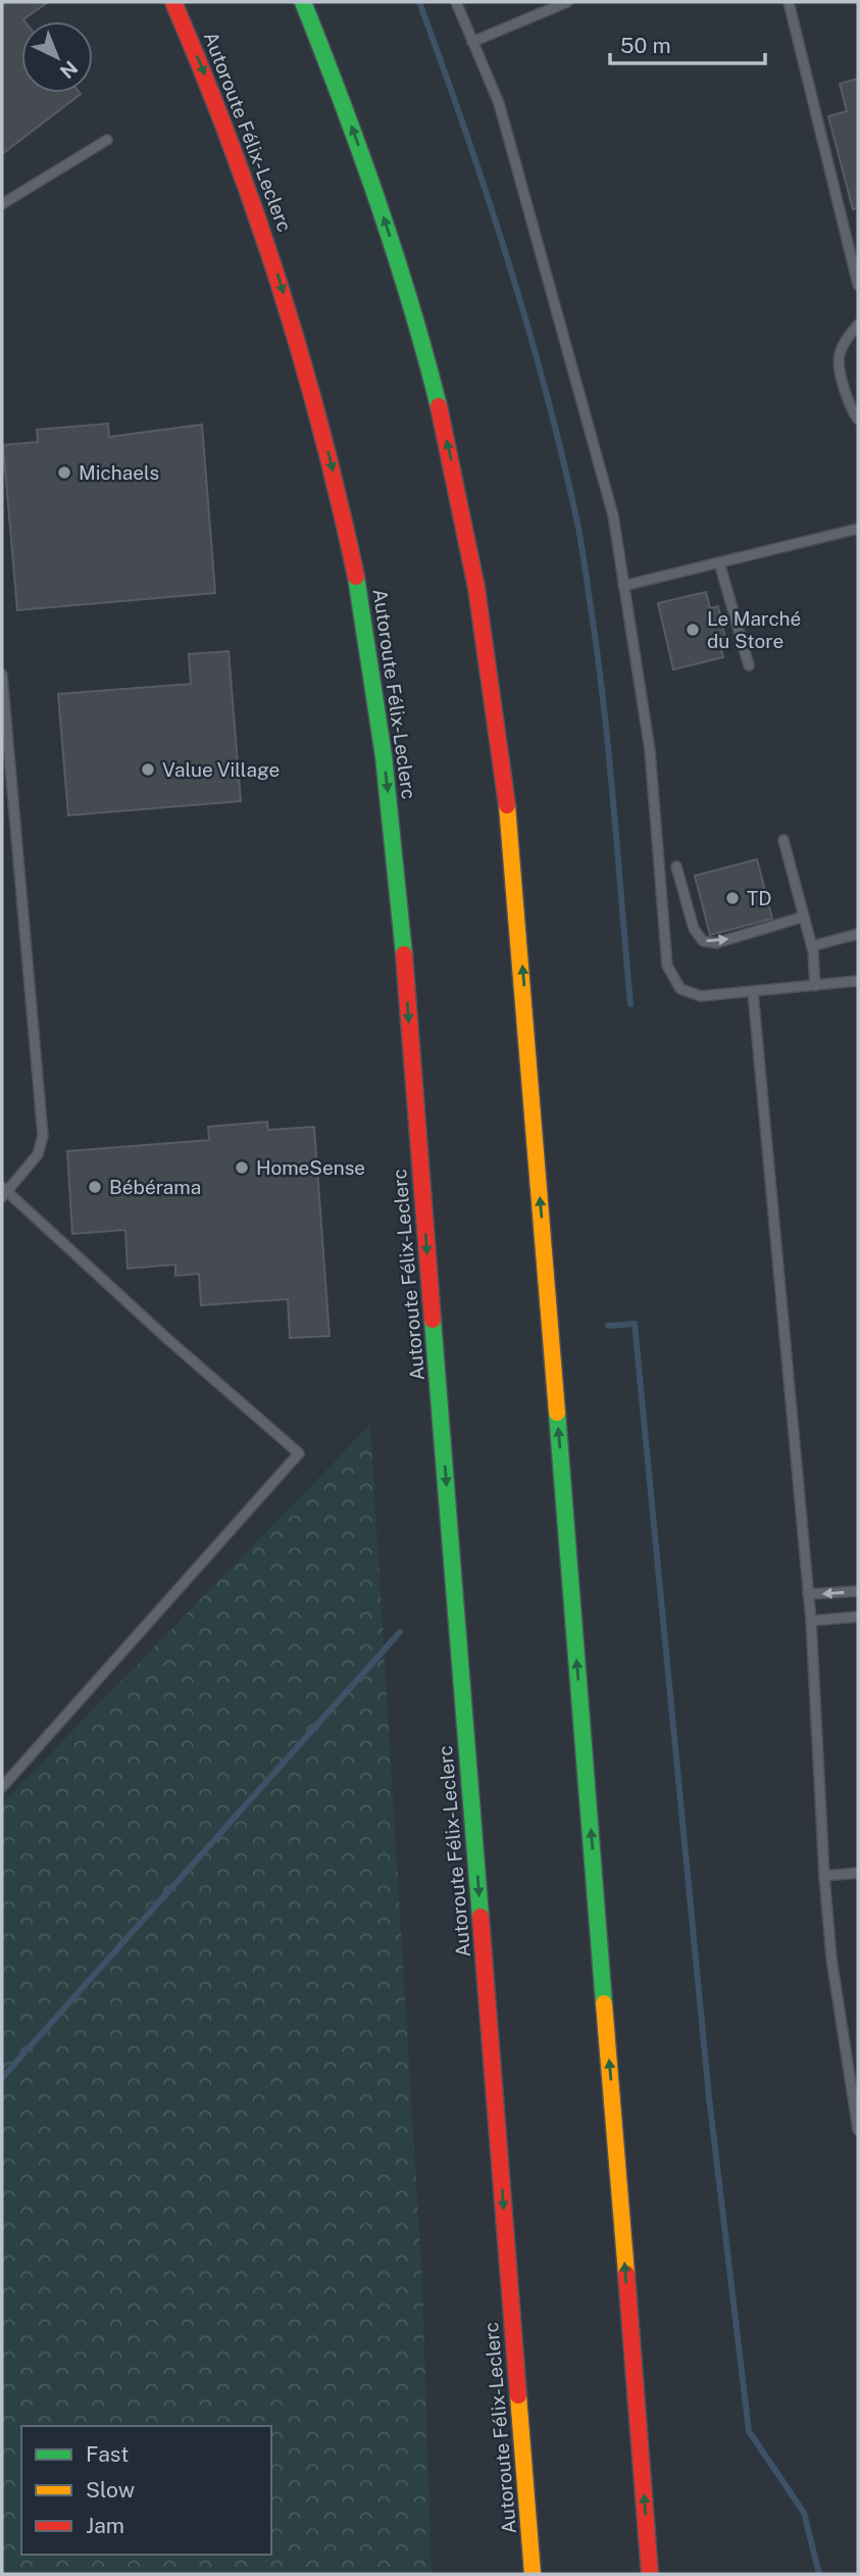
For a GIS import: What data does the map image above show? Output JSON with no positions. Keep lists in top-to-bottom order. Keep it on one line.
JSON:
{"streets":{"highway":["Autoroute Félix-Leclerc"]},"places":["Michaels","Le Marché du Store","Value Village","TD","HomeSense","Bébérama"],"legend":["Fast","Slow","Jam"],"scale_bar":"50 m","north":"bottom right"}
